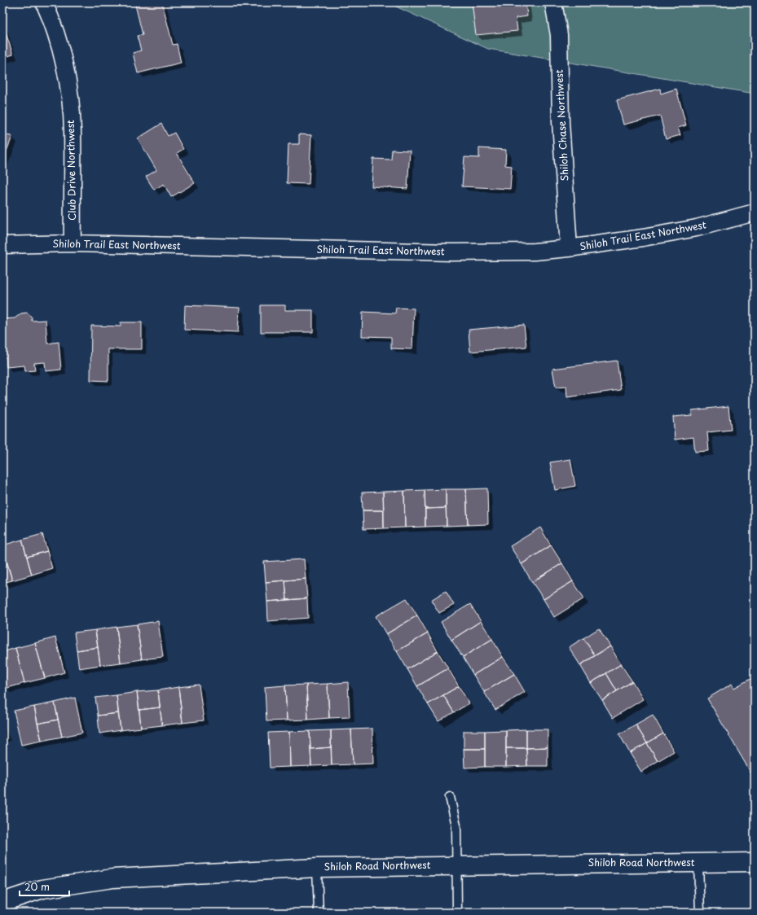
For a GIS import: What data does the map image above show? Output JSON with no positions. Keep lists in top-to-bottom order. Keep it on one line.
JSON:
{"streets":{"street":["Shiloh Chase Northwest","Club Drive Northwest","Shiloh Trail East Northwest","Shiloh Road Northwest"]},"crossings":[["Shiloh Chase Northwest","Shiloh Trail East Northwest"],["Club Drive Northwest","Shiloh Trail East Northwest"]],"scale_bar":"20 m"}
